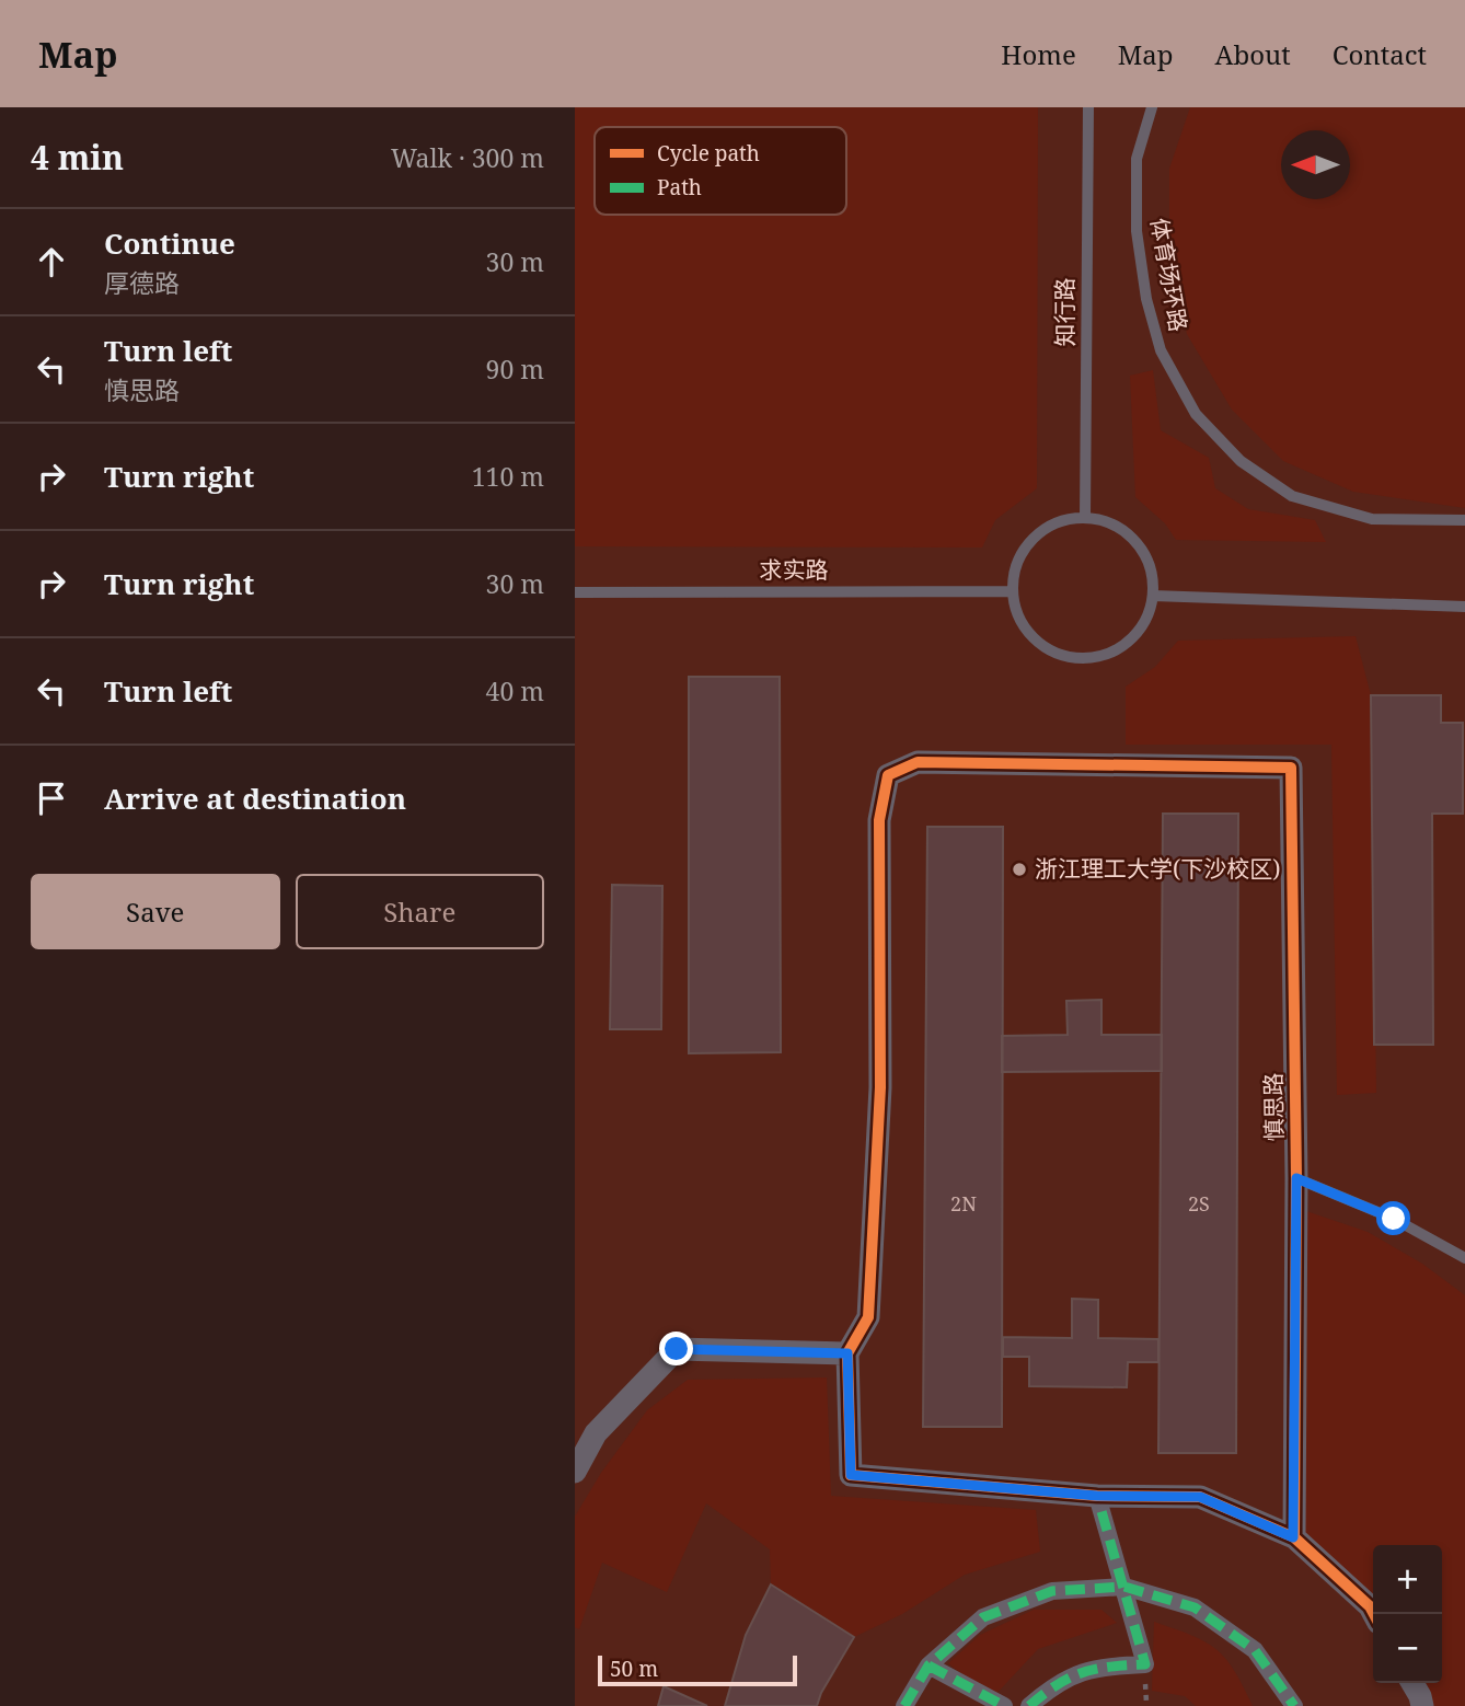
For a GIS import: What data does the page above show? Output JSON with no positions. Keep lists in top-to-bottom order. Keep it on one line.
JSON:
{"streets":{"street":["慎思路"],"lane":["体育场环路","知行路","求实路"]},"crossings":[["知行路","求实路"]],"places":["浙江理工大学(下沙校区)"],"house_numbers":["2N","2S"],"legend":["Cycle path","Path"],"scale_bar":"50 m","north":"left","page":{"header":"Map","nav":["Home","Map","About","Contact"],"heading":["4 min","Walk · 300 m"],"list":[["Continue","厚德路","30 m"],["Turn left","慎思路","90 m"],["Turn right","110 m"],["Turn right","30 m"],["Turn left","40 m"],"Arrive at destination"],"buttons":["Save","Share"],"map_buttons":["+","−"],"scale":"50 m"}}
